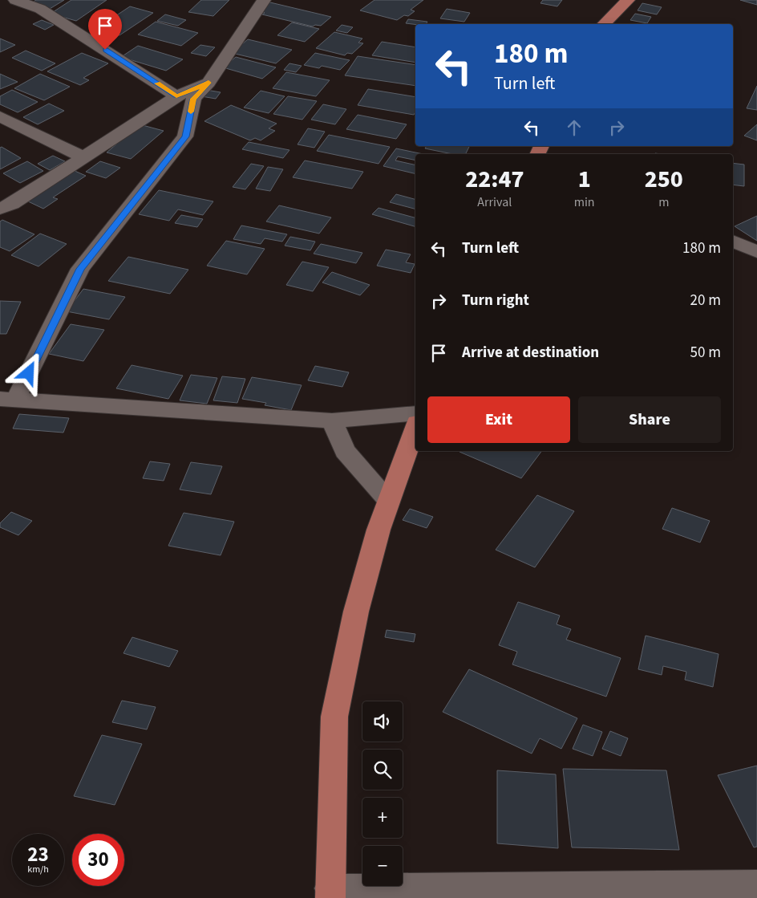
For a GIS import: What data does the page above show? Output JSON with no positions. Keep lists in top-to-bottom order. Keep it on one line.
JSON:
{"page":{"turn":["180 m","Turn left"],"eta":["22:47","Arrival","1","min","250","m"],"list":[{"name":"Turn left","value":"180 m"},{"name":"Turn right","value":"20 m"},{"name":"Arrive at destination","value":"50 m"}],"buttons":["Exit","Share"],"map_buttons":["+","−"],"speed":"23 km/h","limit":"30"}}
